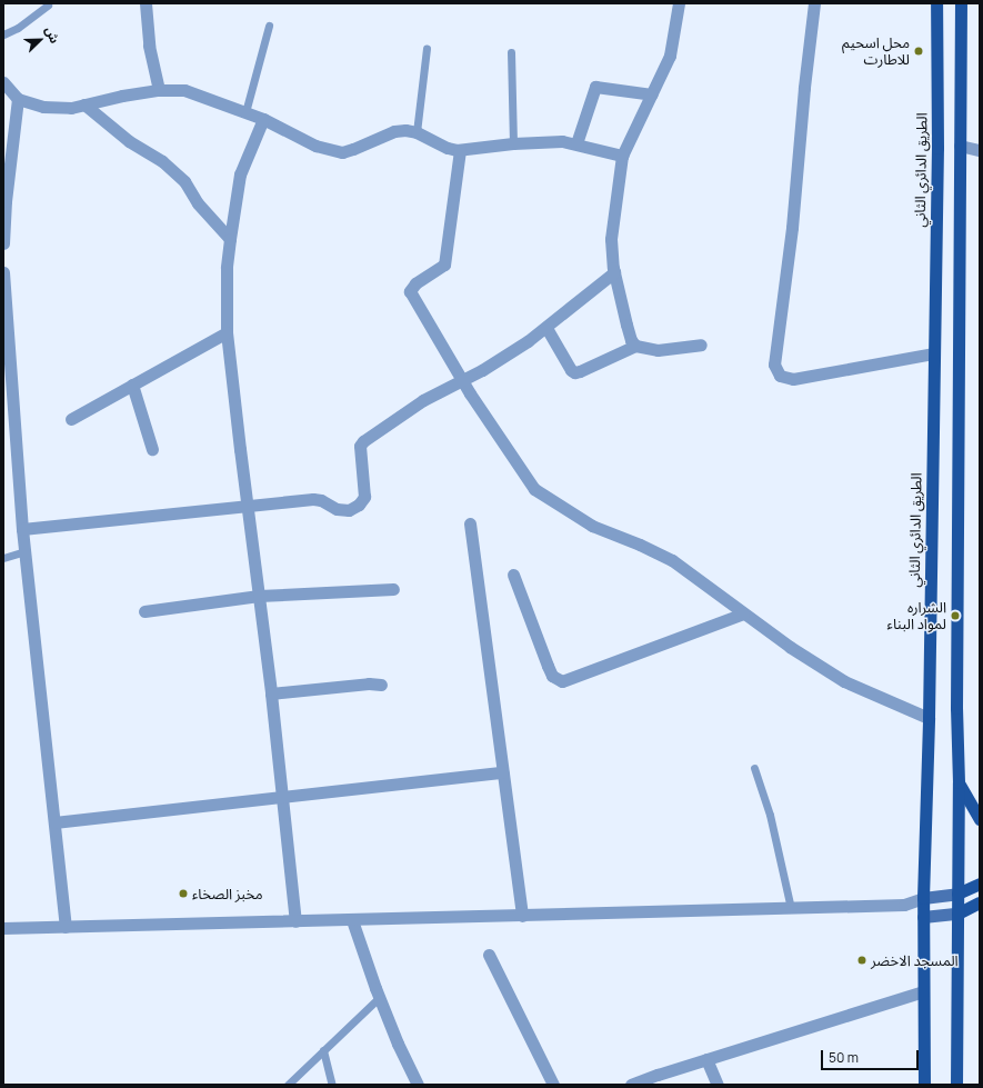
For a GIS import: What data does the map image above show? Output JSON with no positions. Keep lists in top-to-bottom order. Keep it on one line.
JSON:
{"streets":{"main road":["الطريق الدائري الثاني"]},"places":["محل اسحيم للاطارت","الشراره لمواد البناء","مخبز الصخاء","المسجد الاخضر"],"scale_bar":"50 m","north":"top right"}
